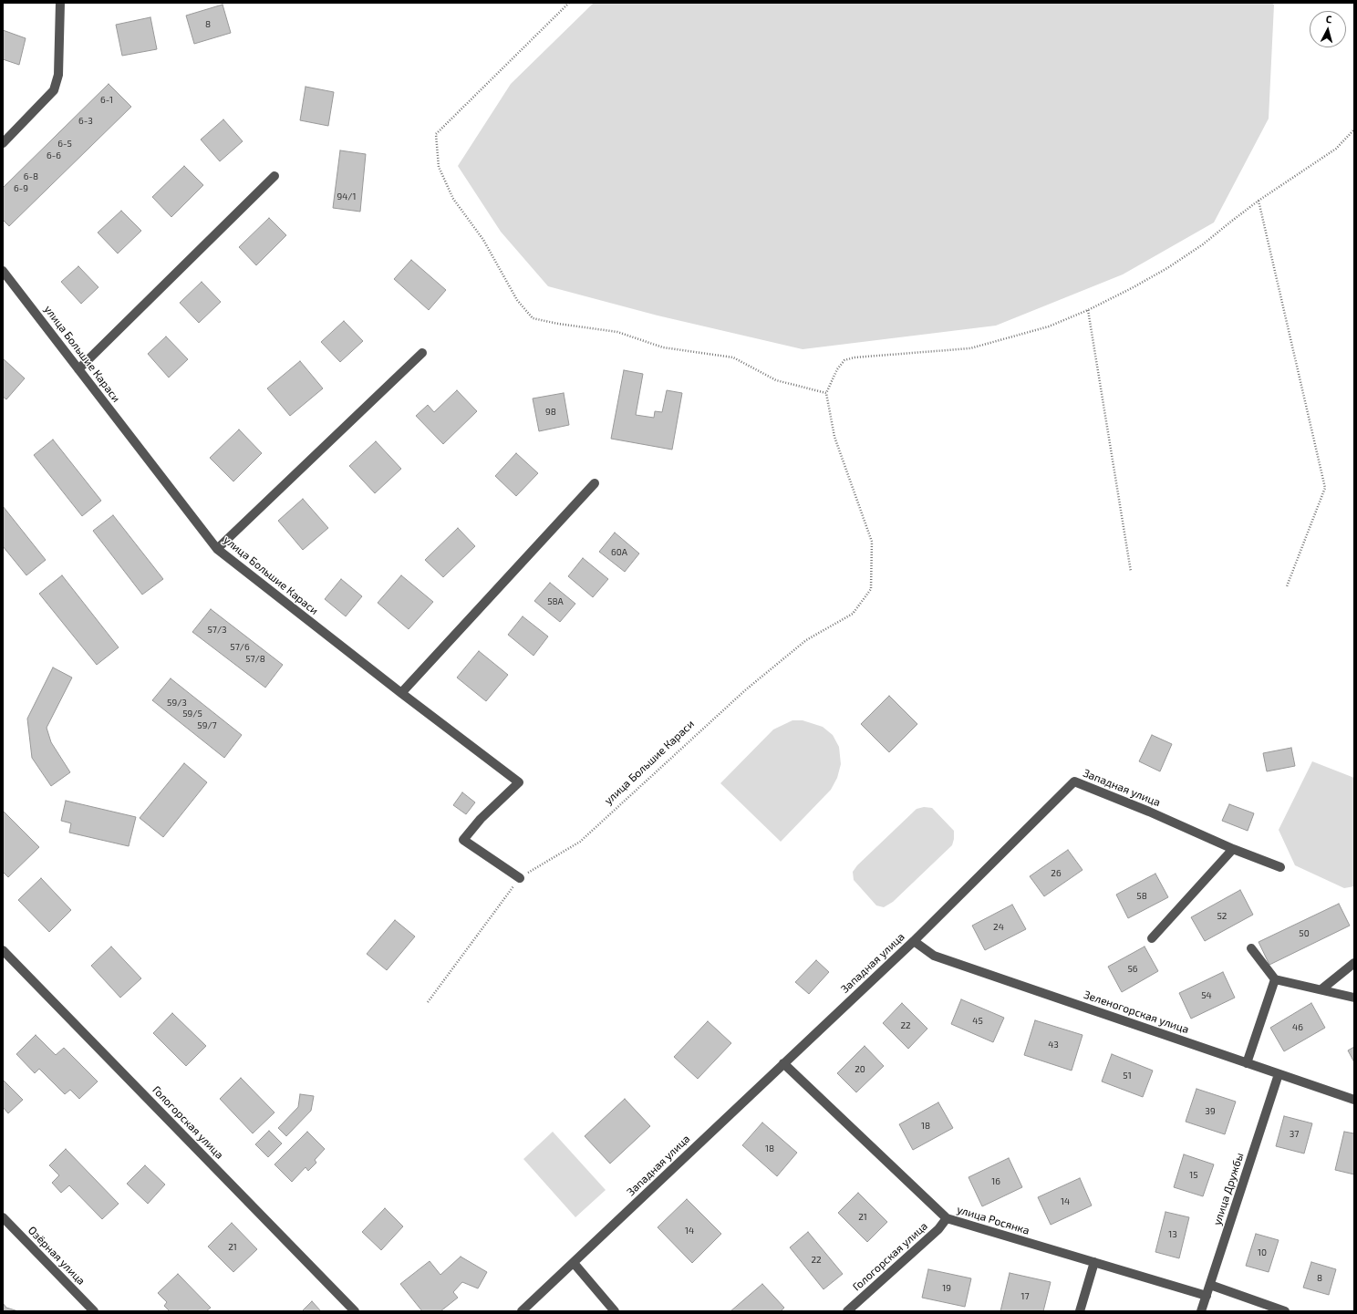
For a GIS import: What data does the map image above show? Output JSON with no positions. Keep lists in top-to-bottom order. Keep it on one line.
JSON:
{"streets":{"street":["улица Большие Караси","Западная улица","Зеленогорская улица","Гологорская улица","улица Дружбы","улица Росянка","Озёрная улица"]},"crossings":[["Западная улица","Зеленогорская улица"],["Западная улица","улица Росянка"],["Зеленогорская улица","улица Дружбы"],["Гологорская улица","улица Росянка"],["улица Дружбы","улица Росянка"]],"house_numbers":["8","6-1","6-3","6-5","6-6","6-8","6-9","94/1","98","60А","58А","57/3","57/6","57/8","59/3","59/5","59/7","26","58","52","24","50","56","54","45","22","46","43","20","51","39","18","37","18","15","16","14","21","14","13","21","10","22","8","19","17"],"north":"top"}
